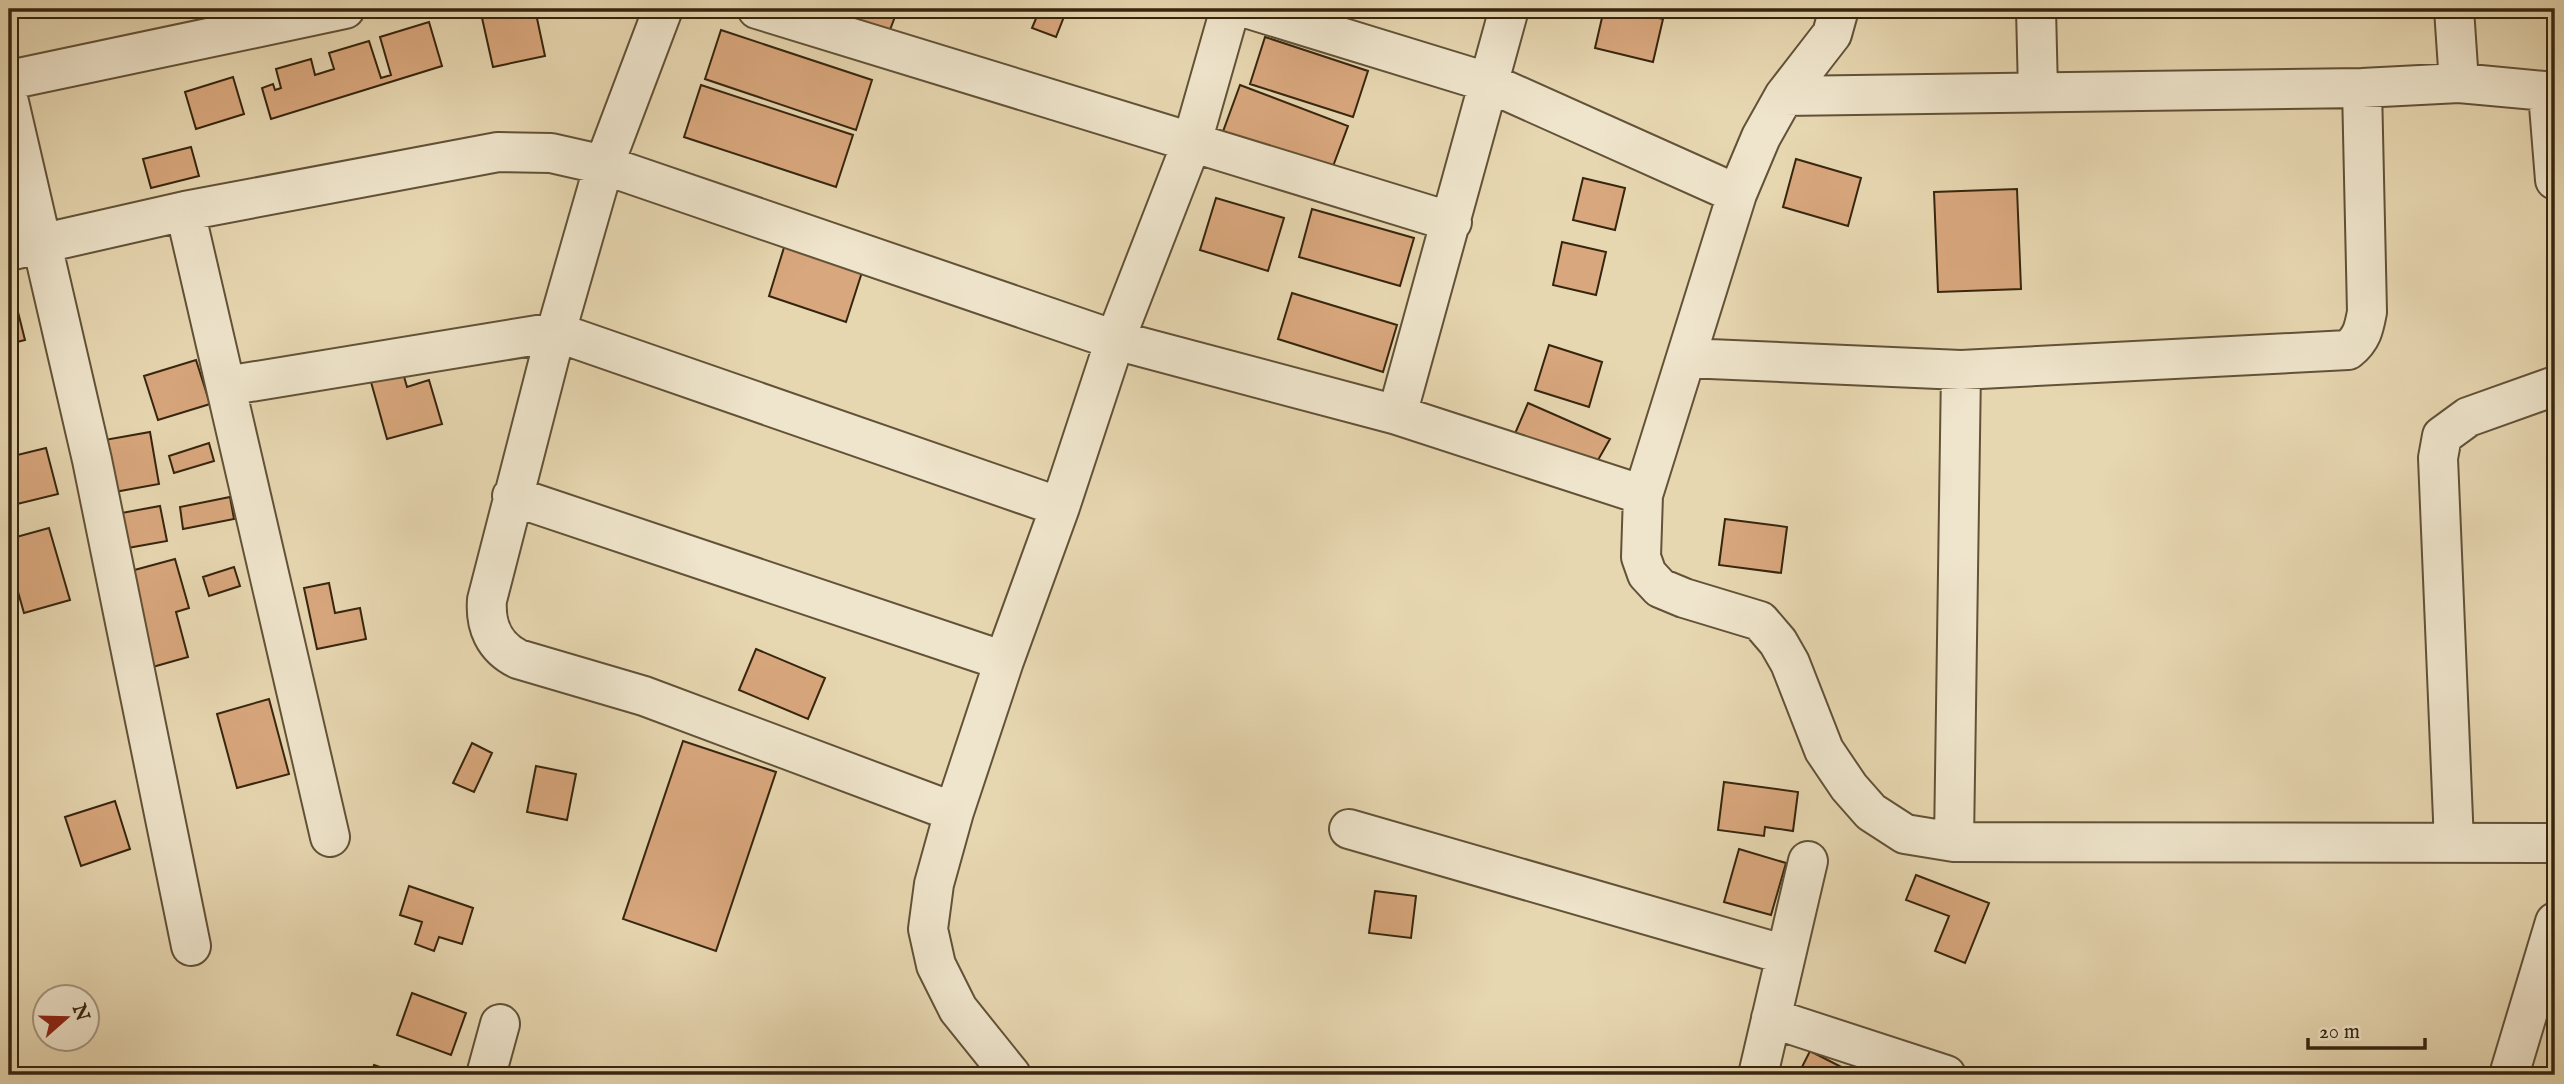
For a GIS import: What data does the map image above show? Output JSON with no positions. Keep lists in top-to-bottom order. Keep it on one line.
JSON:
{"scale_bar":"20 m","north":"right"}
